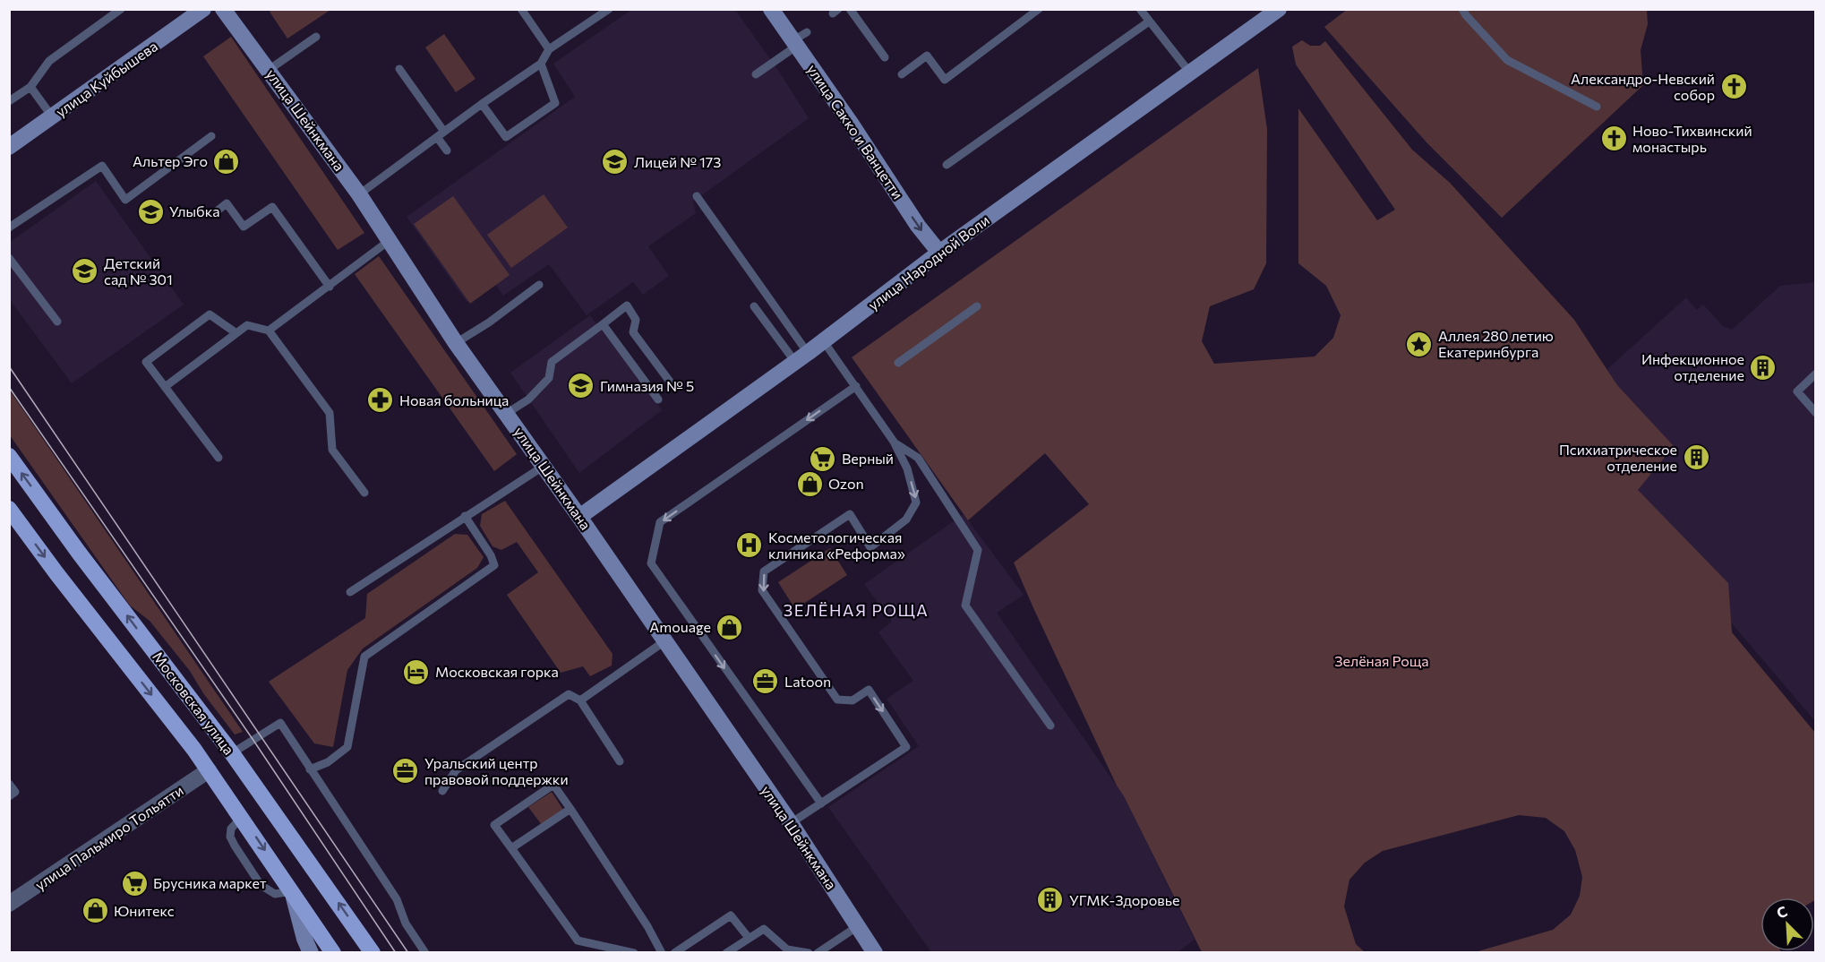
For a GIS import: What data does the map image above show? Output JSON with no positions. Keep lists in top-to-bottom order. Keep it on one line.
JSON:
{"streets":{"main road":["Московская улица"],"street":["улица Куйбышева","улица Шейнкмана","улица Сакко и Ванцетти","улица Народной Воли","улица Пальмиро Тольятти"]},"crossings":[["улица Шейнкмана","улица Народной Воли"],["улица Сакко и Ванцетти","улица Народной Воли"],["Московская улица","улица Пальмиро Тольятти"]],"one_way":["улица Сакко и Ванцетти"],"districts":["ЗЕЛЁНАЯ РОЩА"],"parks":["Зелёная Роща"],"places":{"church":["Александро-Невский собор","Ново-Тихвинский монастырь"],"shop":["Альтер Эго","Ozon","Amouage","Юнитекс"],"school or university":["Лицей № 173","Улыбка","Детский сад № 301","Гимназия № 5"],"place":["Аллея 280 летию Екатеринбурга"],"building":["Инфекционное отделение","Психиатрическое отделение","УГМК-Здоровье"],"pharmacy":["Новая больница"],"supermarket":["Верный","Брусника маркет"],"hospital":["Косметологическая клиника «Реформа»"],"hotel":["Московская горка"],"office":["Latoon","Уральский центр правовой поддержки"]},"north":"top left"}
